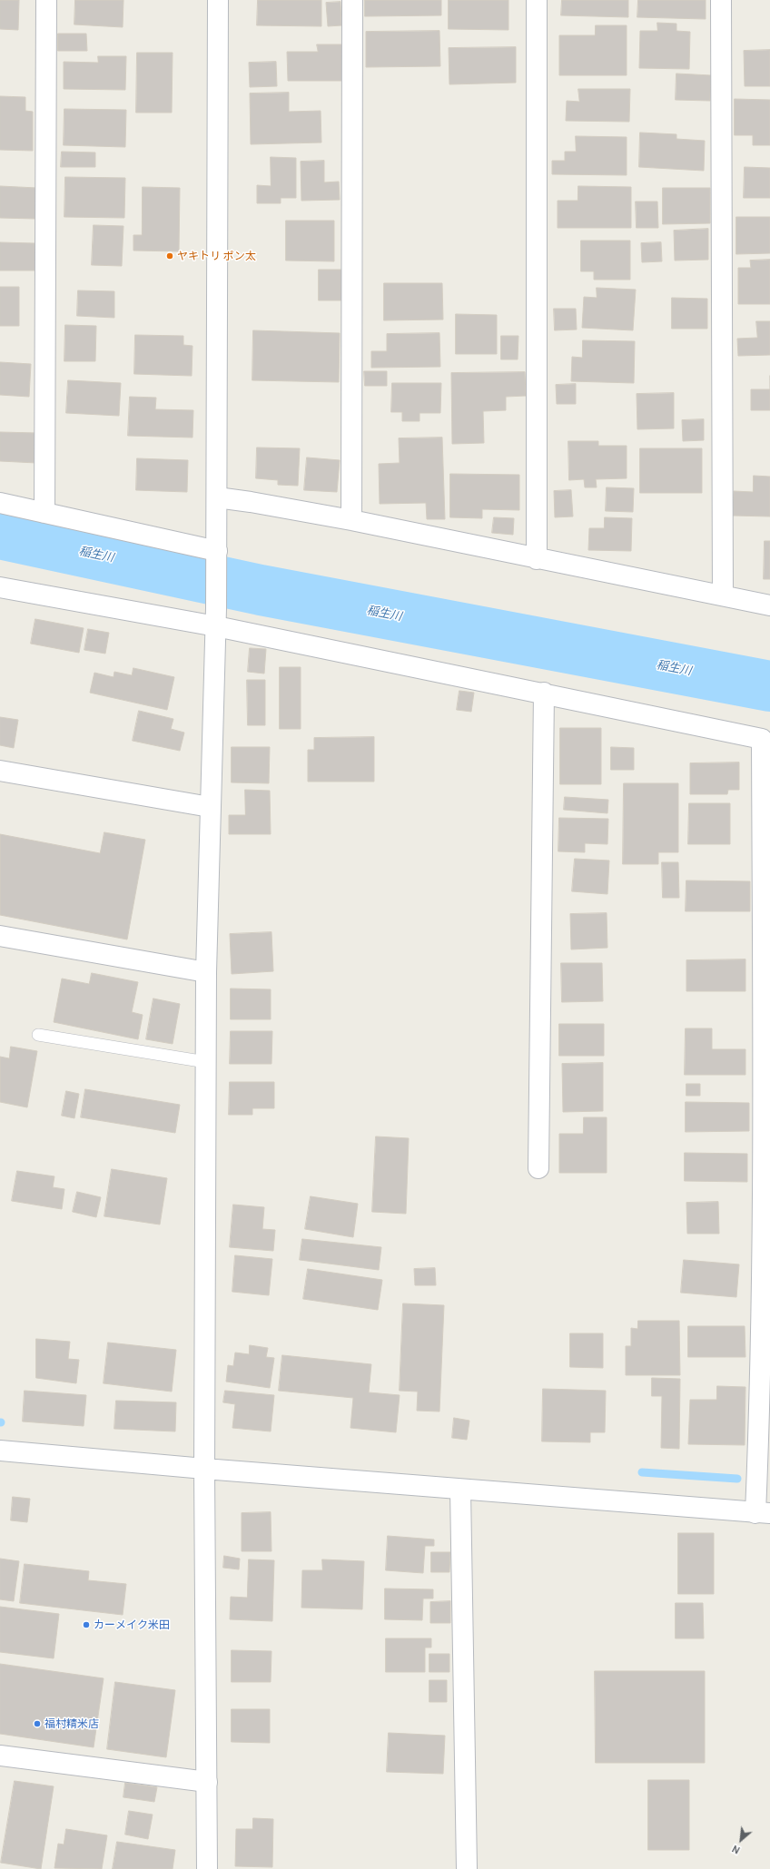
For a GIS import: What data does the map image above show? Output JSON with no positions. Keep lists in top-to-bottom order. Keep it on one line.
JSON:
{"water":["稲生川"],"places":["ヤキトリ ポン太","カーメイク米田","福村精米店"],"north":"bottom left"}
